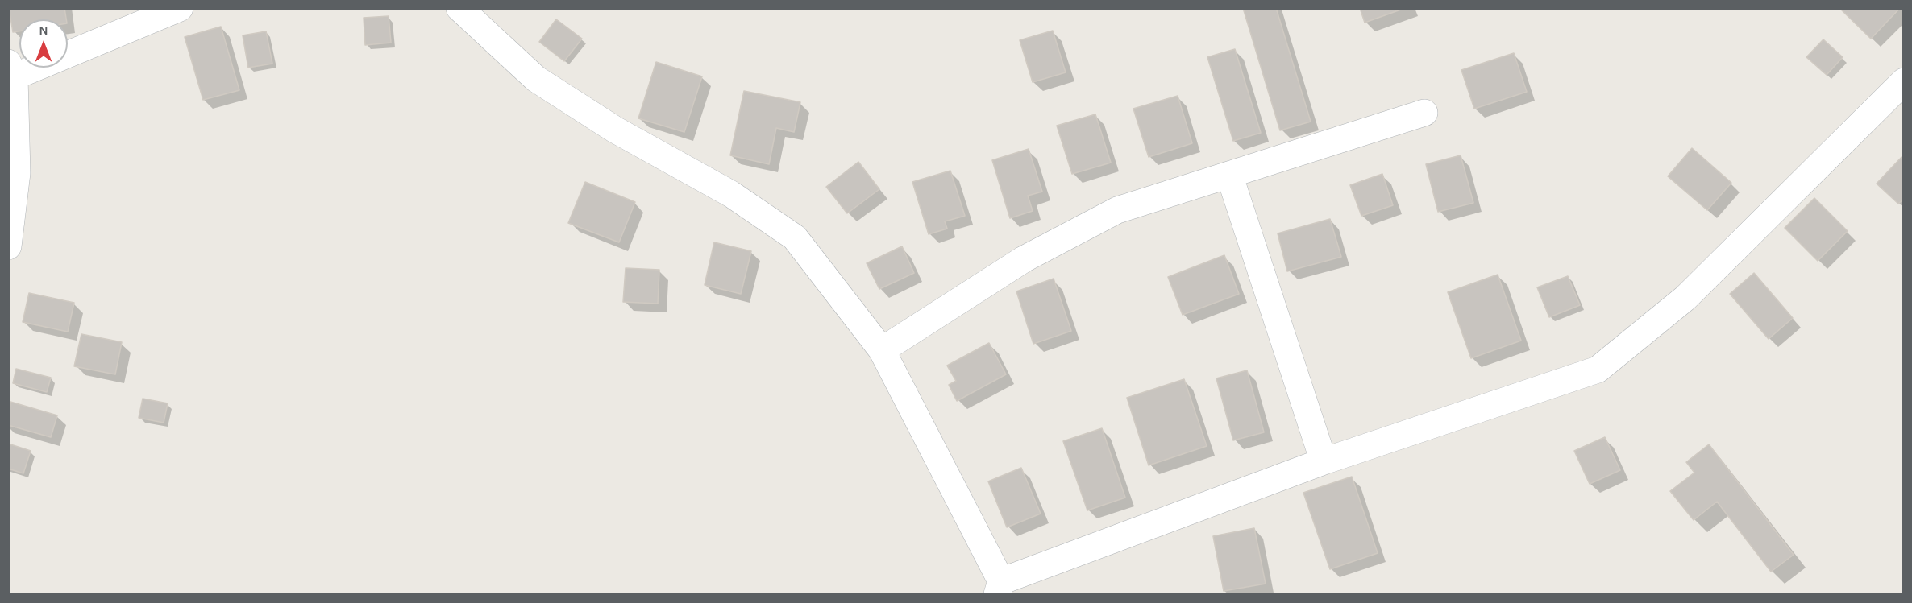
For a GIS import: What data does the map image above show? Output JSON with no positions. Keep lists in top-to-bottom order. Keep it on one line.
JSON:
{"north":"top"}
